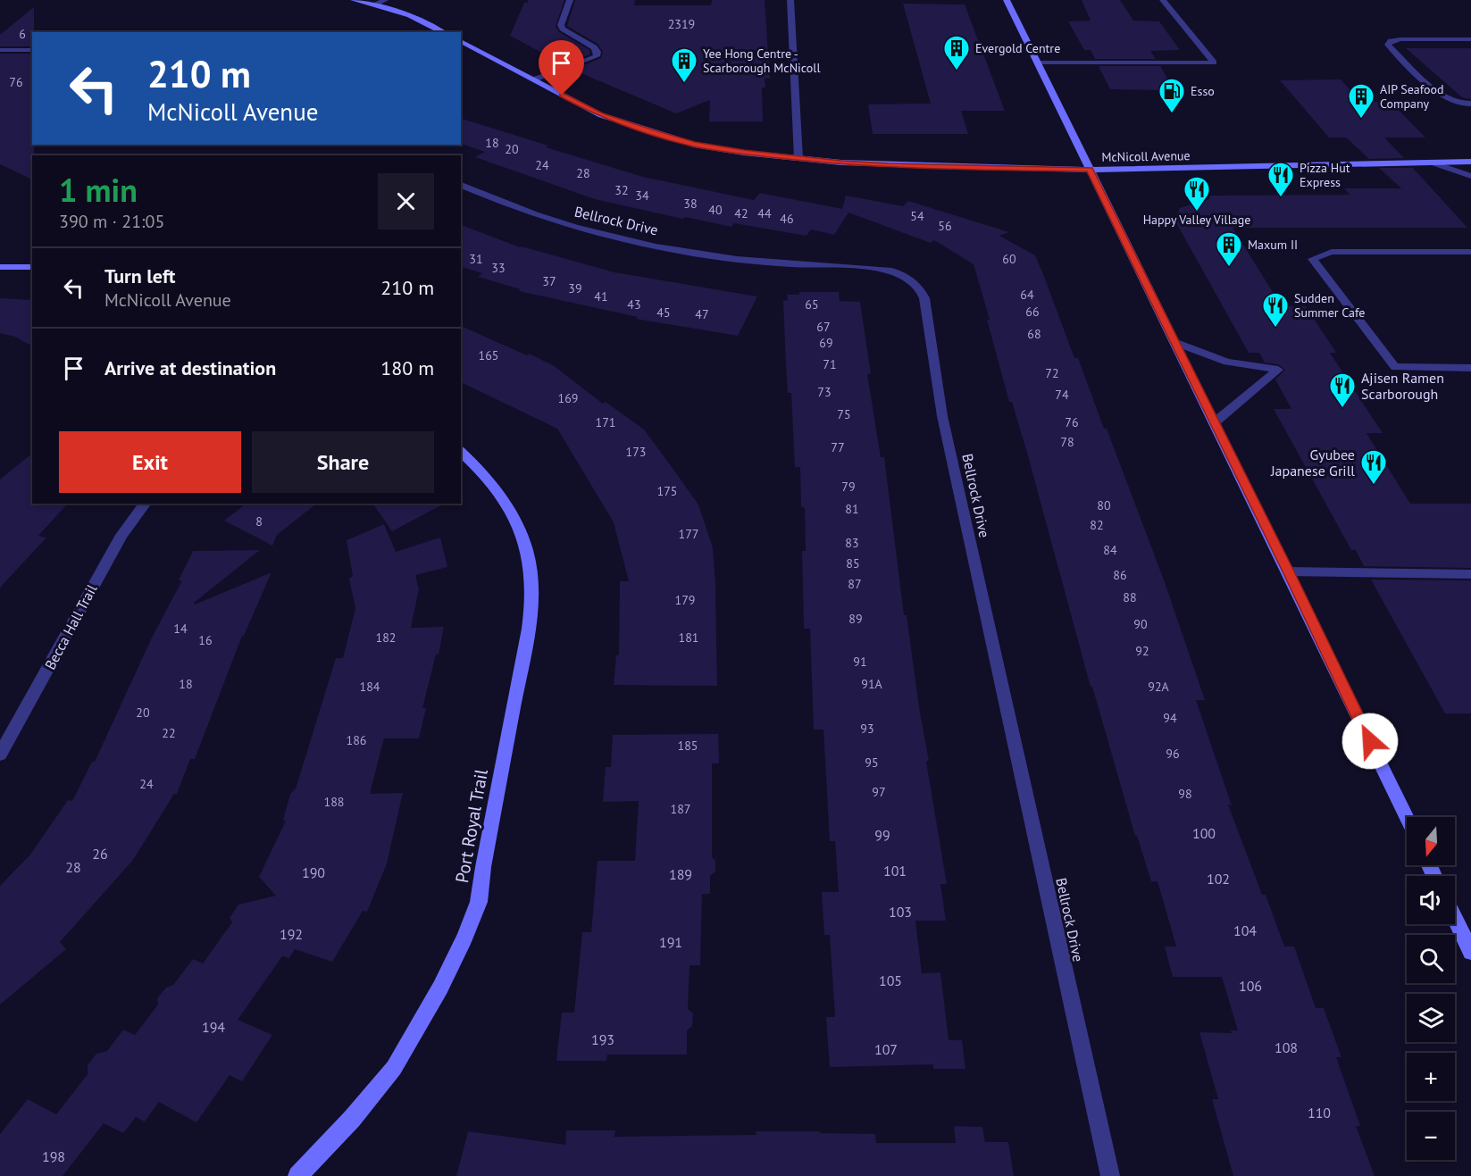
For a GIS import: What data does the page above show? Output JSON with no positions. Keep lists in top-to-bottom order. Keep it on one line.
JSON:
{"streets":{"main road":["McNicoll Avenue","Port Royal Trail"],"street":["Bellrock Drive","Becca Hall Trail"]},"places":{"building":["Evergold Centre","Yee Hong Centre - Scarborough McNicoll","AIP Seafood Company","Maxum II"],"fuel station":["Esso"],"restaurant":["Pizza Hut Express","Happy Valley Village","Sudden Summer Cafe","Ajisen Ramen Scarborough","Gyubee Japanese Grill"]},"house_numbers":["2319","6","76","18","20","24","28","32","34","38","40","42","44","54","46","56","31","60","33","37","39","64","41","43","65","66","45","47","67","68","69","165","71","72","73","74","169","75","171","76","78","77","173","79","175","80","81","8","82","177","83","84","85","86","87","88","179","89","90","14","182","181","16","92","91","18","91A","184","92A","20","94","93","22","186","185","96","95","24","97","98","188","187","100","99","26","28","101","190","189","102","103","104","192","191","105","106","194","193","108","107","110","198"],"north":"bottom","page":{"turn":["210 m","McNicoll Avenue"],"heading":["1 min","390 m · 21:05"],"list":[{"name":"Turn left","note":"McNicoll Avenue","value":"210 m"},{"name":"Arrive at destination","value":"180 m"}],"buttons":["Exit","Share"],"map_buttons":["+","−"]}}
